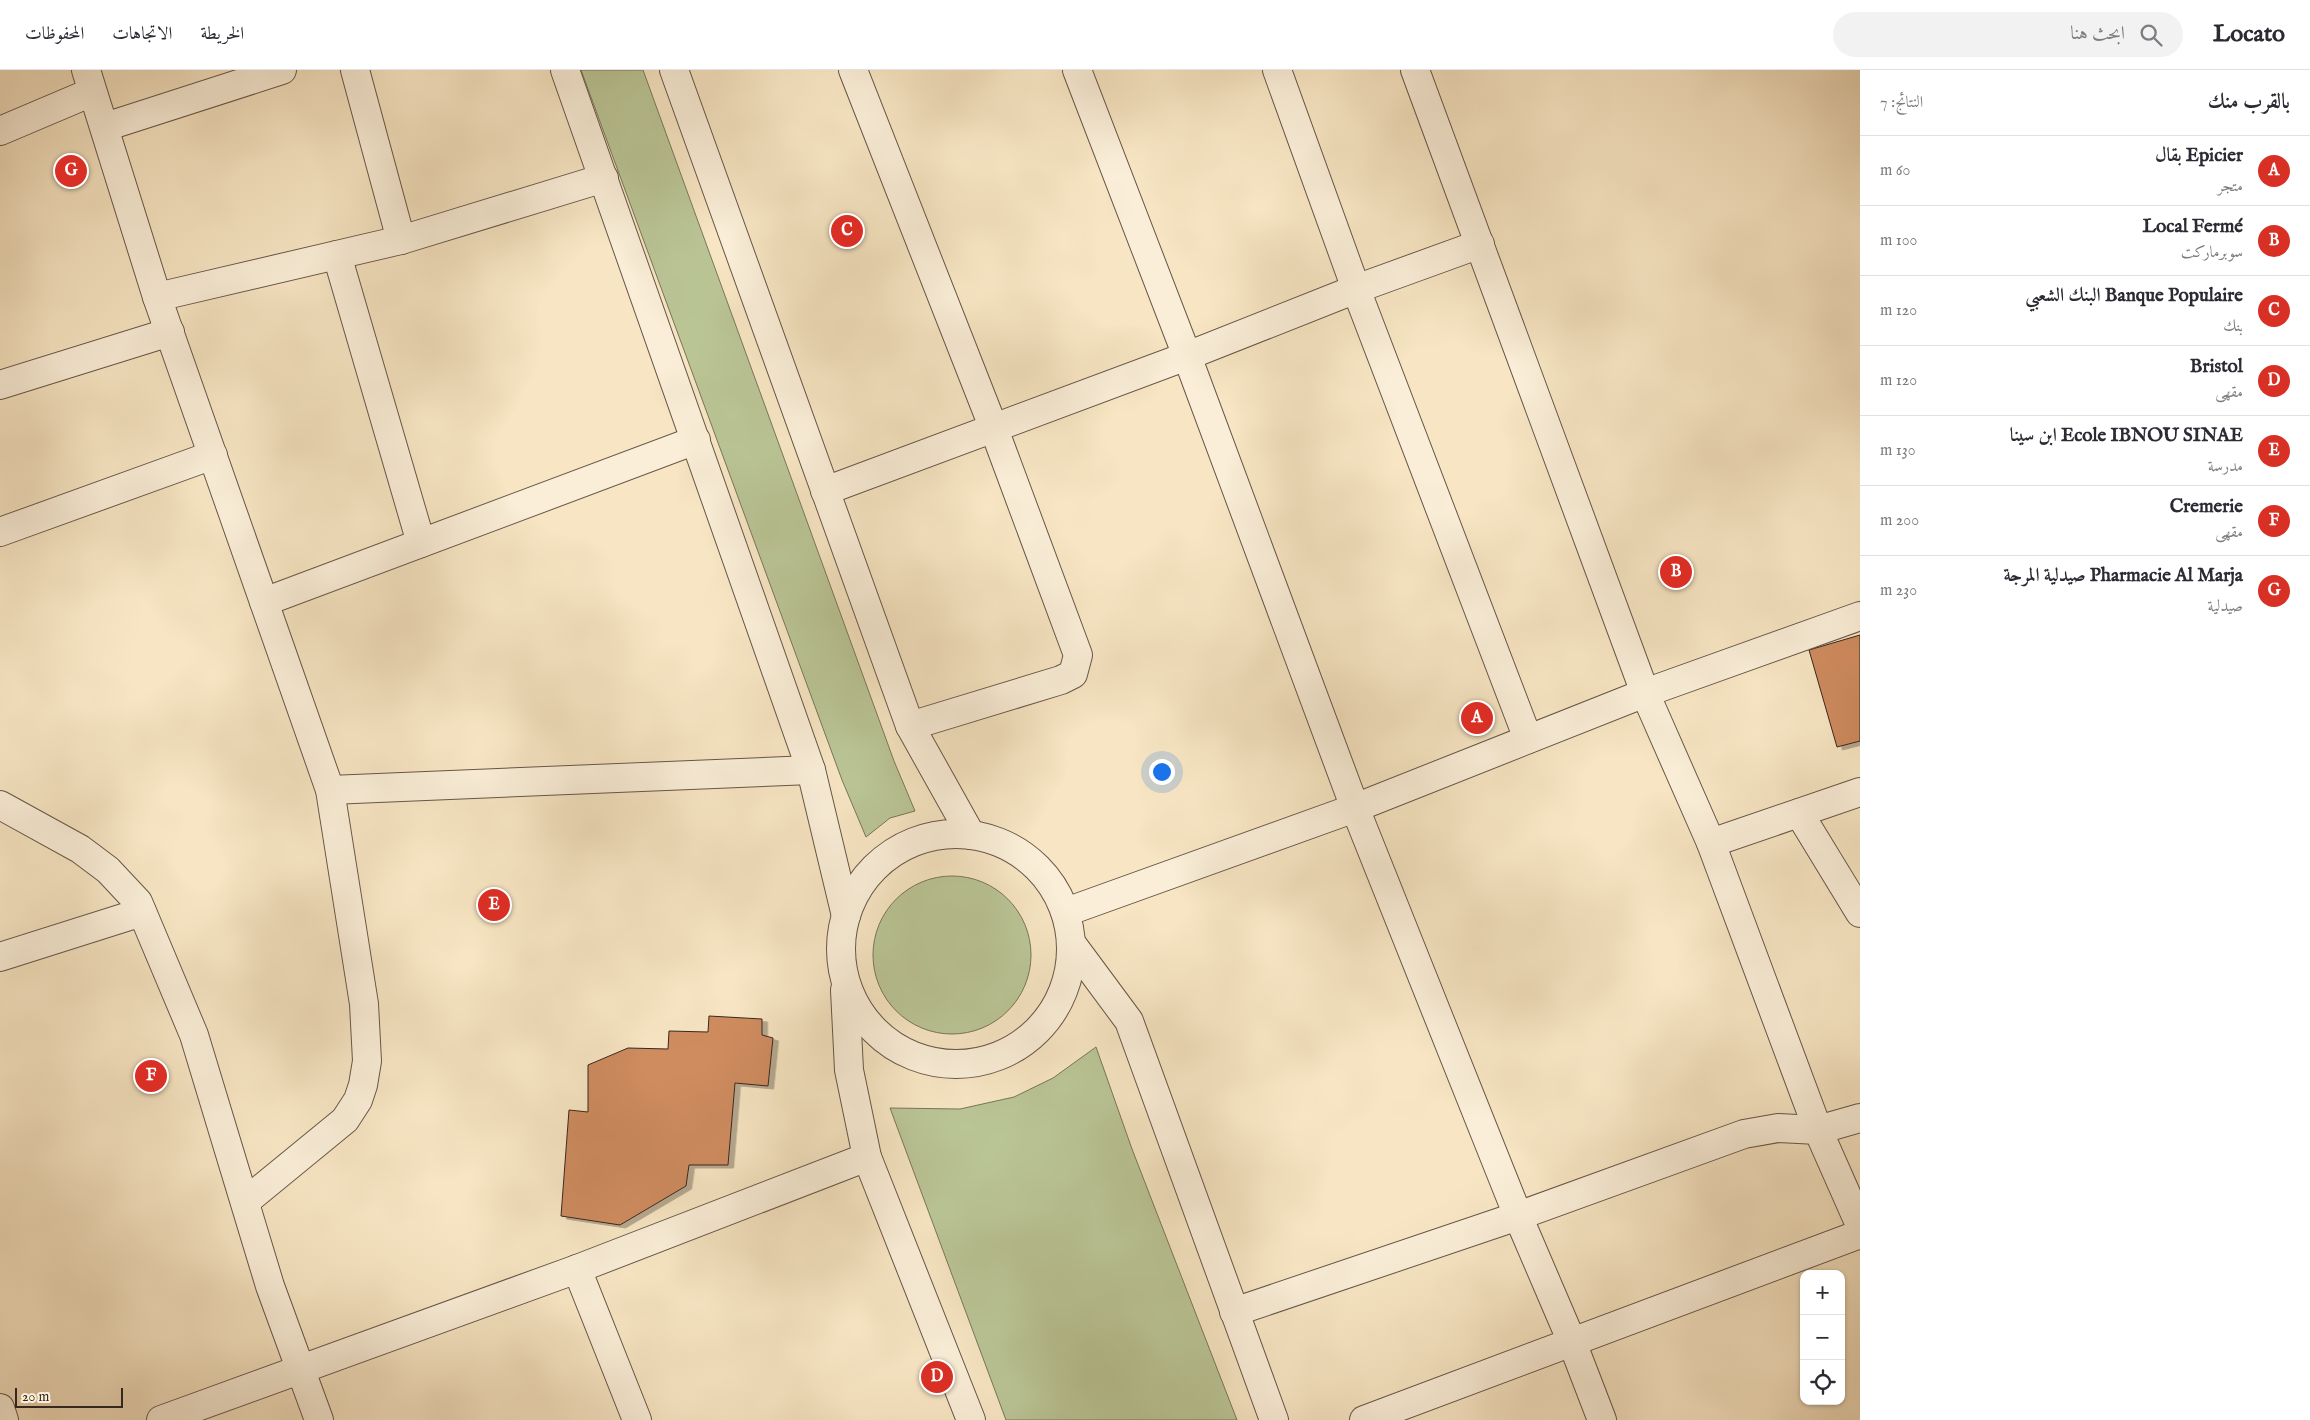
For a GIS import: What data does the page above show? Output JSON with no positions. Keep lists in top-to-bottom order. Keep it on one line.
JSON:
{"scale_bar":"20 m","page":{"header":"Locato","search":"ابحث هنا","nav":["الخريطة","الاتجاهات","المحفوظات"],"heading":["بالقرب منك","النتائج: 7"],"list":[{"mark":"A","name":"Epicier بقال","note":"متجر","value":"60 m"},{"mark":"B","name":"Local Fermé","note":"سوبرماركت","value":"100 m"},{"mark":"C","name":"Banque Populaire البنك الشعبي","note":"بنك","value":"120 m"},{"mark":"D","name":"Bristol","note":"مقهى","value":"120 m"},{"mark":"E","name":"Ecole IBNOU SINAE ابن سينا","note":"مدرسة","value":"130 m"},{"mark":"F","name":"Cremerie","note":"مقهى","value":"200 m"},{"mark":"G","name":"Pharmacie Al Marja صيدلية المرجة","note":"صيدلية","value":"230 m"}],"pins":["G","C","B","A","E","F","D"],"map_buttons":["+","−"],"scale":"20 m"}}
